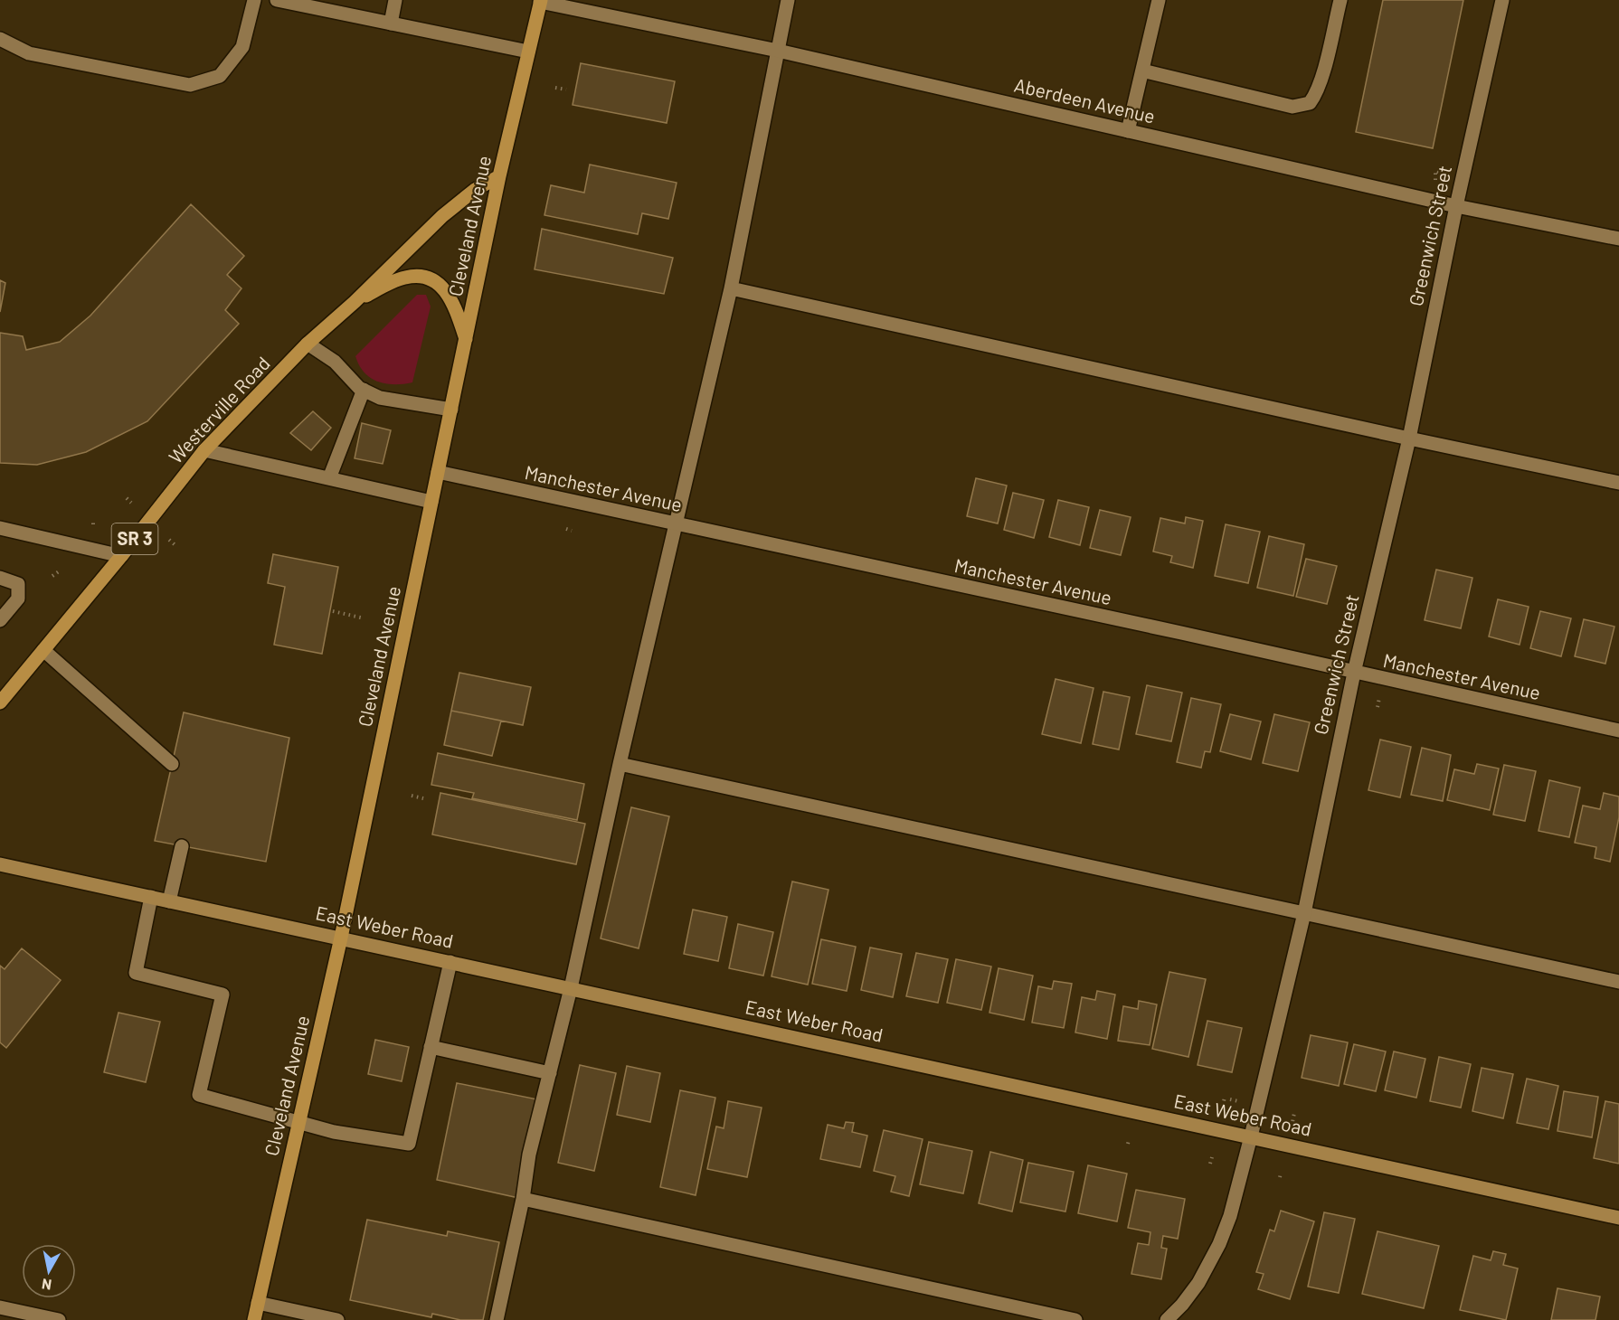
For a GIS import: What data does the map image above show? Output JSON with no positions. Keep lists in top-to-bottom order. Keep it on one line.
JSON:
{"streets":{"main road":["Cleveland Avenue","Westerville Road","SR 3"],"street":["Aberdeen Avenue","Greenwich Street","Manchester Avenue","East Weber Road"]},"crossings":[["Aberdeen Avenue","Cleveland Avenue"],["Aberdeen Avenue","Greenwich Street"],["Cleveland Avenue","Westerville Road"],["Cleveland Avenue","Manchester Avenue"],["Cleveland Avenue","East Weber Road"],["Greenwich Street","Manchester Avenue"],["Greenwich Street","East Weber Road"]],"north":"bottom"}
